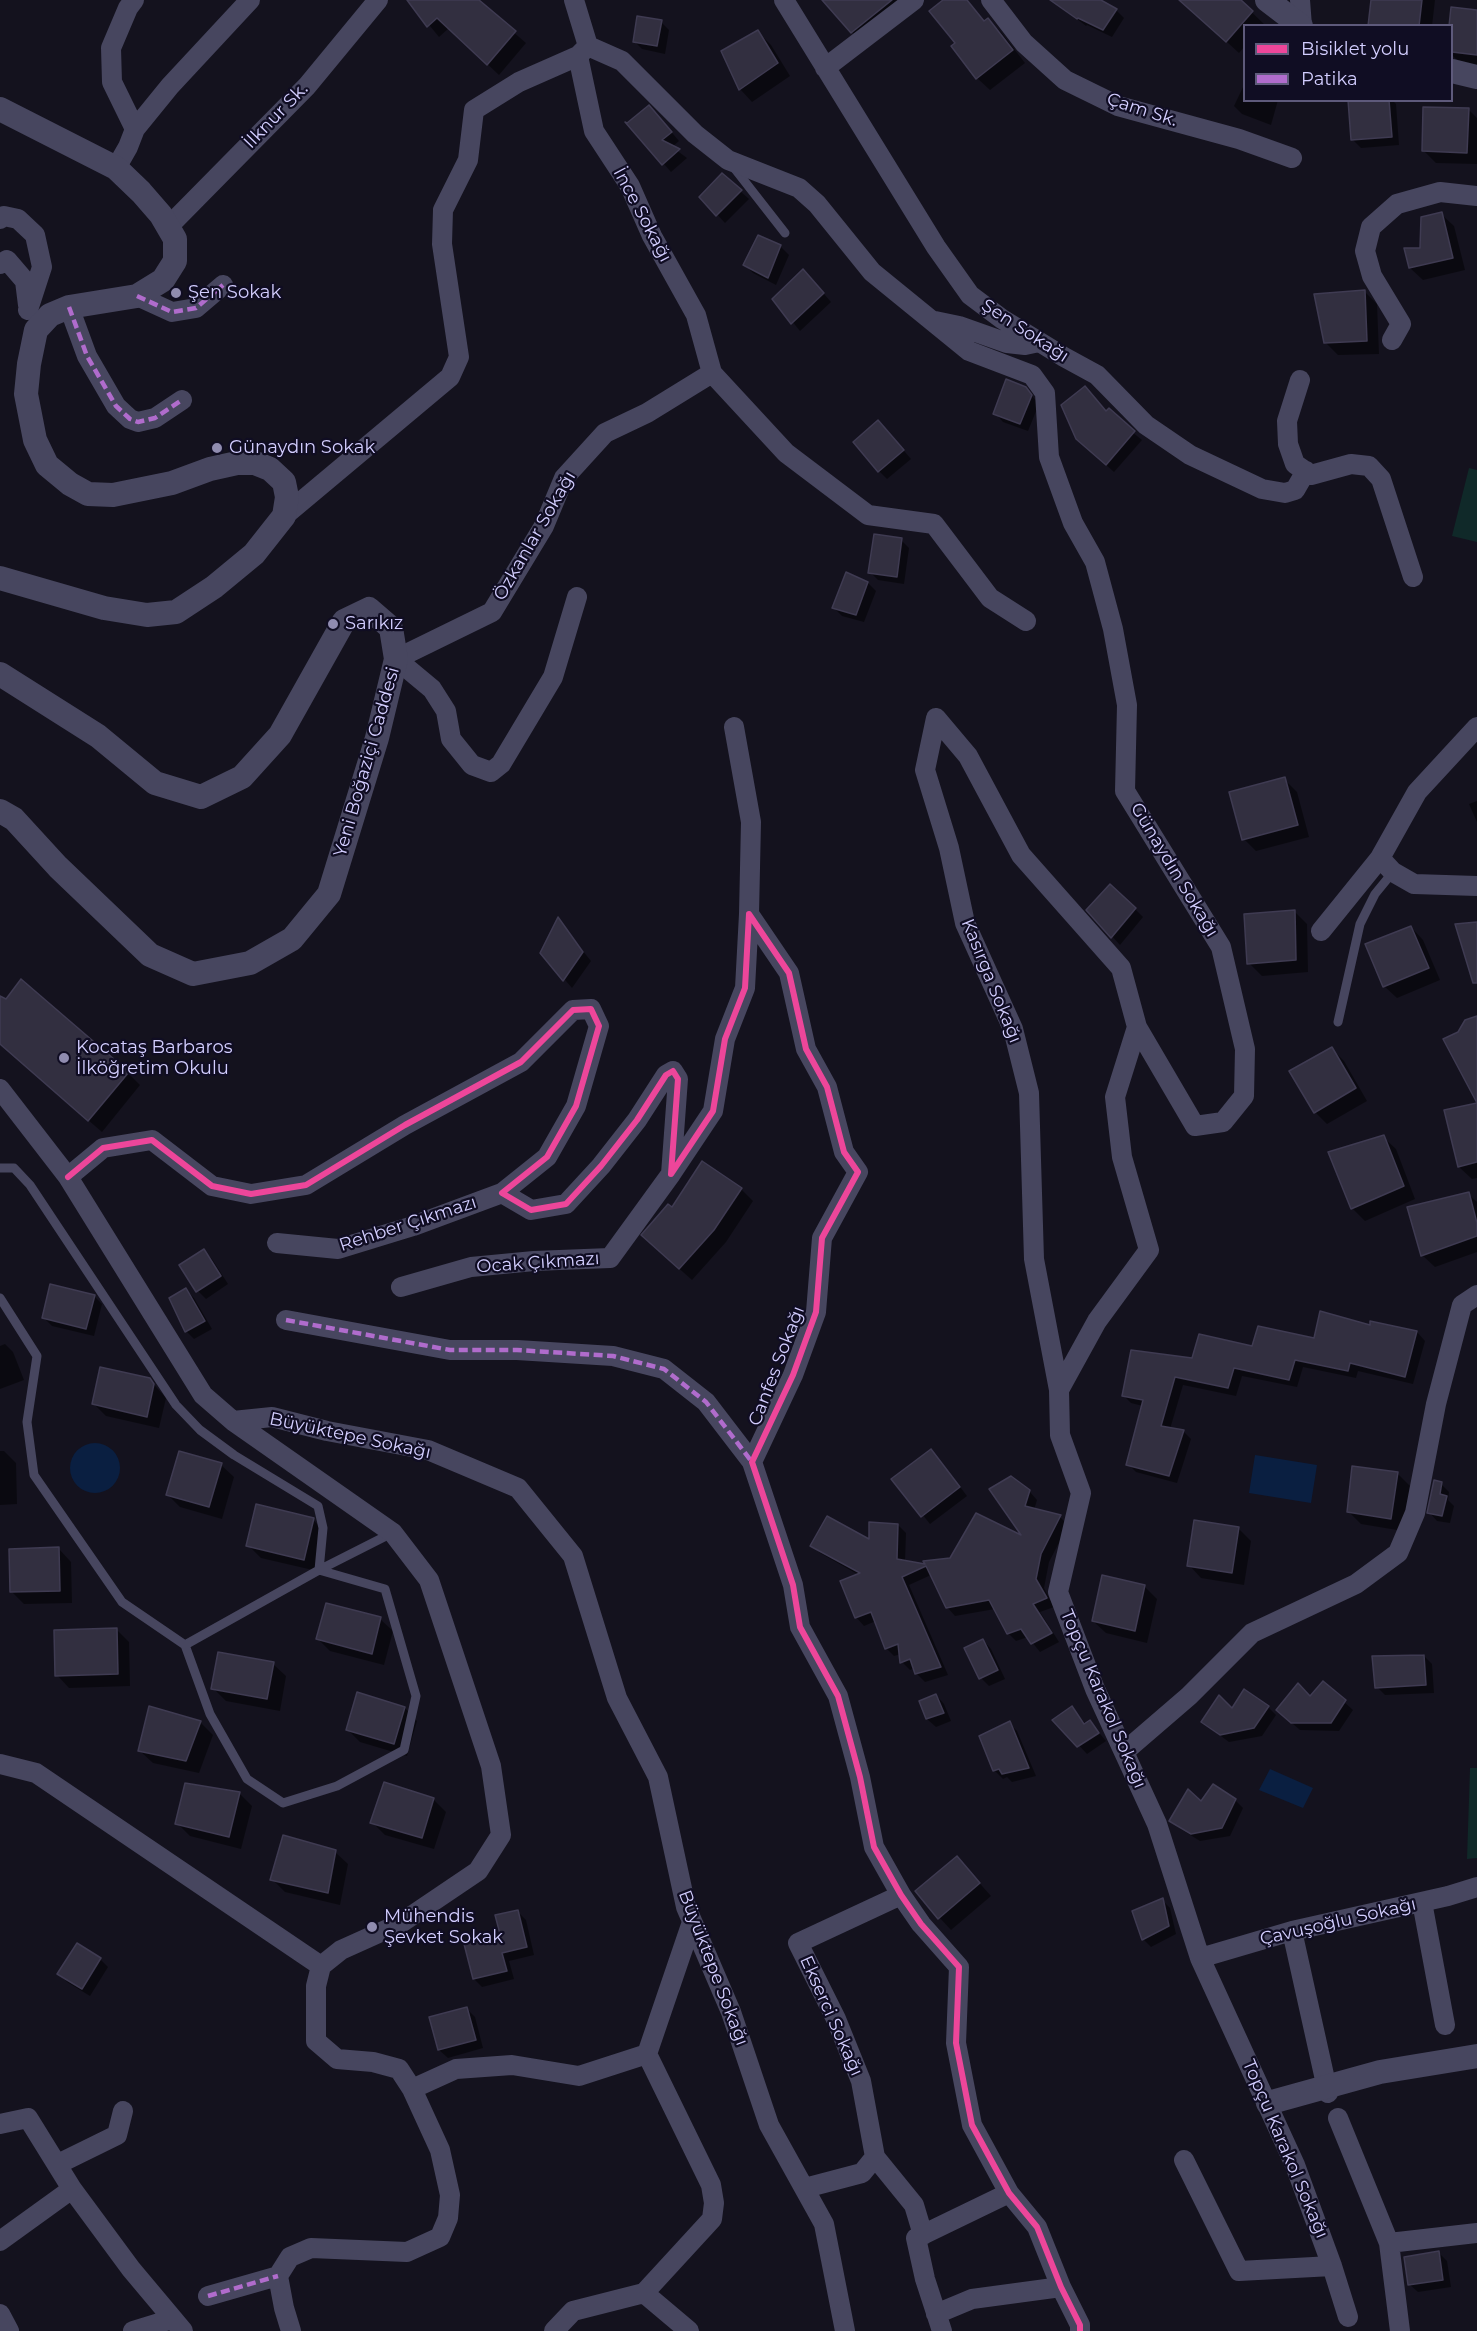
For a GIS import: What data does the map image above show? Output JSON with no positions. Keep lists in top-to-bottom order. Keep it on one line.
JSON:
{"streets":{"street":["Çam Sk.","İlknur Sk.","İnce Sokağı","Şen Sokağı","Özkanlar Sokağı","Yeni Boğaziçi Caddesi","Günaydın Sokağı","Kasırga Sokağı","Rehber Çıkmazı","Ocak Çıkmazı","Canfes Sokağı","Büyüktepe Sokağı","Topçu Karakol Sokağı","Çavuşoğlu Sokağı","Ekserci Sokağı"]},"crossings":[["İnce Sokağı","Özkanlar Sokağı"],["İnce Sokağı","Günaydın Sokağı"],["Özkanlar Sokağı","Yeni Boğaziçi Caddesi"],["Günaydın Sokağı","Kasırga Sokağı"],["Kasırga Sokağı","Topçu Karakol Sokağı"],["Topçu Karakol Sokağı","Çavuşoğlu Sokağı"]],"places":["Şen Sokak","Günaydın Sokak","Sarıkız","Kocataş Barbaros İlköğretim Okulu","Mühendis Şevket Sokak"],"legend":["Bisiklet yolu","Patika"]}
